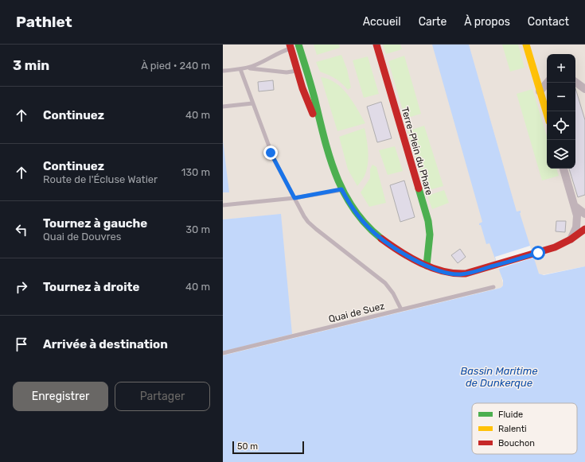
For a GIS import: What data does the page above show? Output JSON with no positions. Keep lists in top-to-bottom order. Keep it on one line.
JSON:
{"streets":{"street":["Terre-Plein du Phare"],"lane":["Quai de Suez"]},"water":["Bassin Maritime de Dunkerque"],"legend":["Fluide","Ralenti","Bouchon"],"scale_bar":"50 m","page":{"header":"Pathlet","nav":["Accueil","Carte","À propos","Contact"],"heading":["3 min","À pied · 240 m"],"map_buttons":["+","−"],"list":[["Continuez","40 m"],["Continuez","Route de l'Écluse Watier","130 m"],["Tournez à gauche","Quai de Douvres","30 m"],["Tournez à droite","40 m"],"Arrivée à destination"],"buttons":["Enregistrer","Partager"],"scale":"50 m"}}
